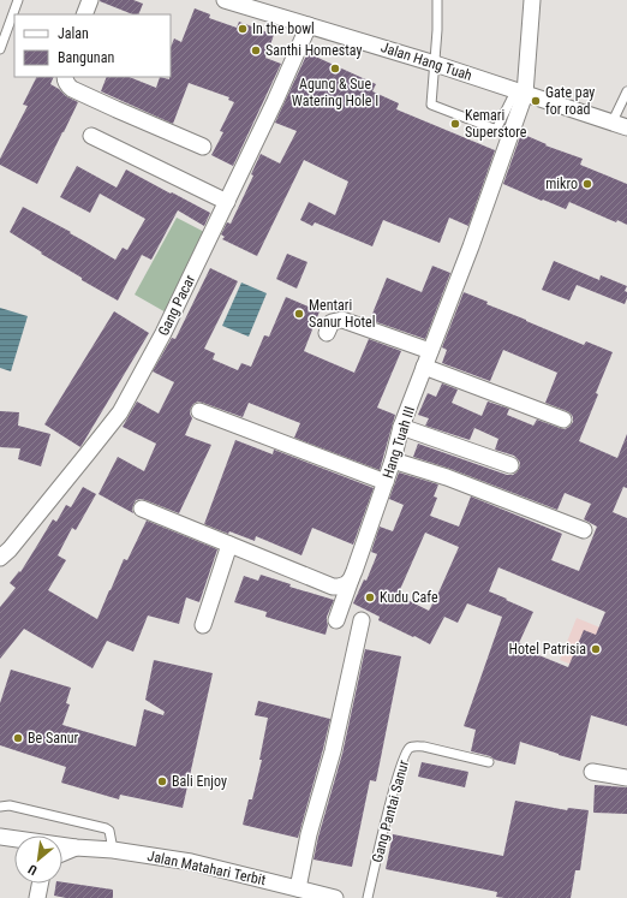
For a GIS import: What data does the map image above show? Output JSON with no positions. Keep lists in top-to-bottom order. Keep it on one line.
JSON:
{"streets":{"street":["Jalan Hang Tuah","Gang Pacar","Hang Tuah III","Jalan Matahari Terbit"],"lane":["Gang Pantai Sanur"]},"crossings":[["Jalan Hang Tuah","Gang Pacar"],["Jalan Hang Tuah","Hang Tuah III"]],"places":["In the bowl","Santhi Homestay","Agung & Sue Watering Hole I","Gate pay for road","Kemari Superstore","mikro","Mentari Sanur Hotel","Kudu Cafe","Hotel Patrisia","Be Sanur","Bali Enjoy"],"legend":["Jalan","Bangunan"],"north":"bottom left"}
